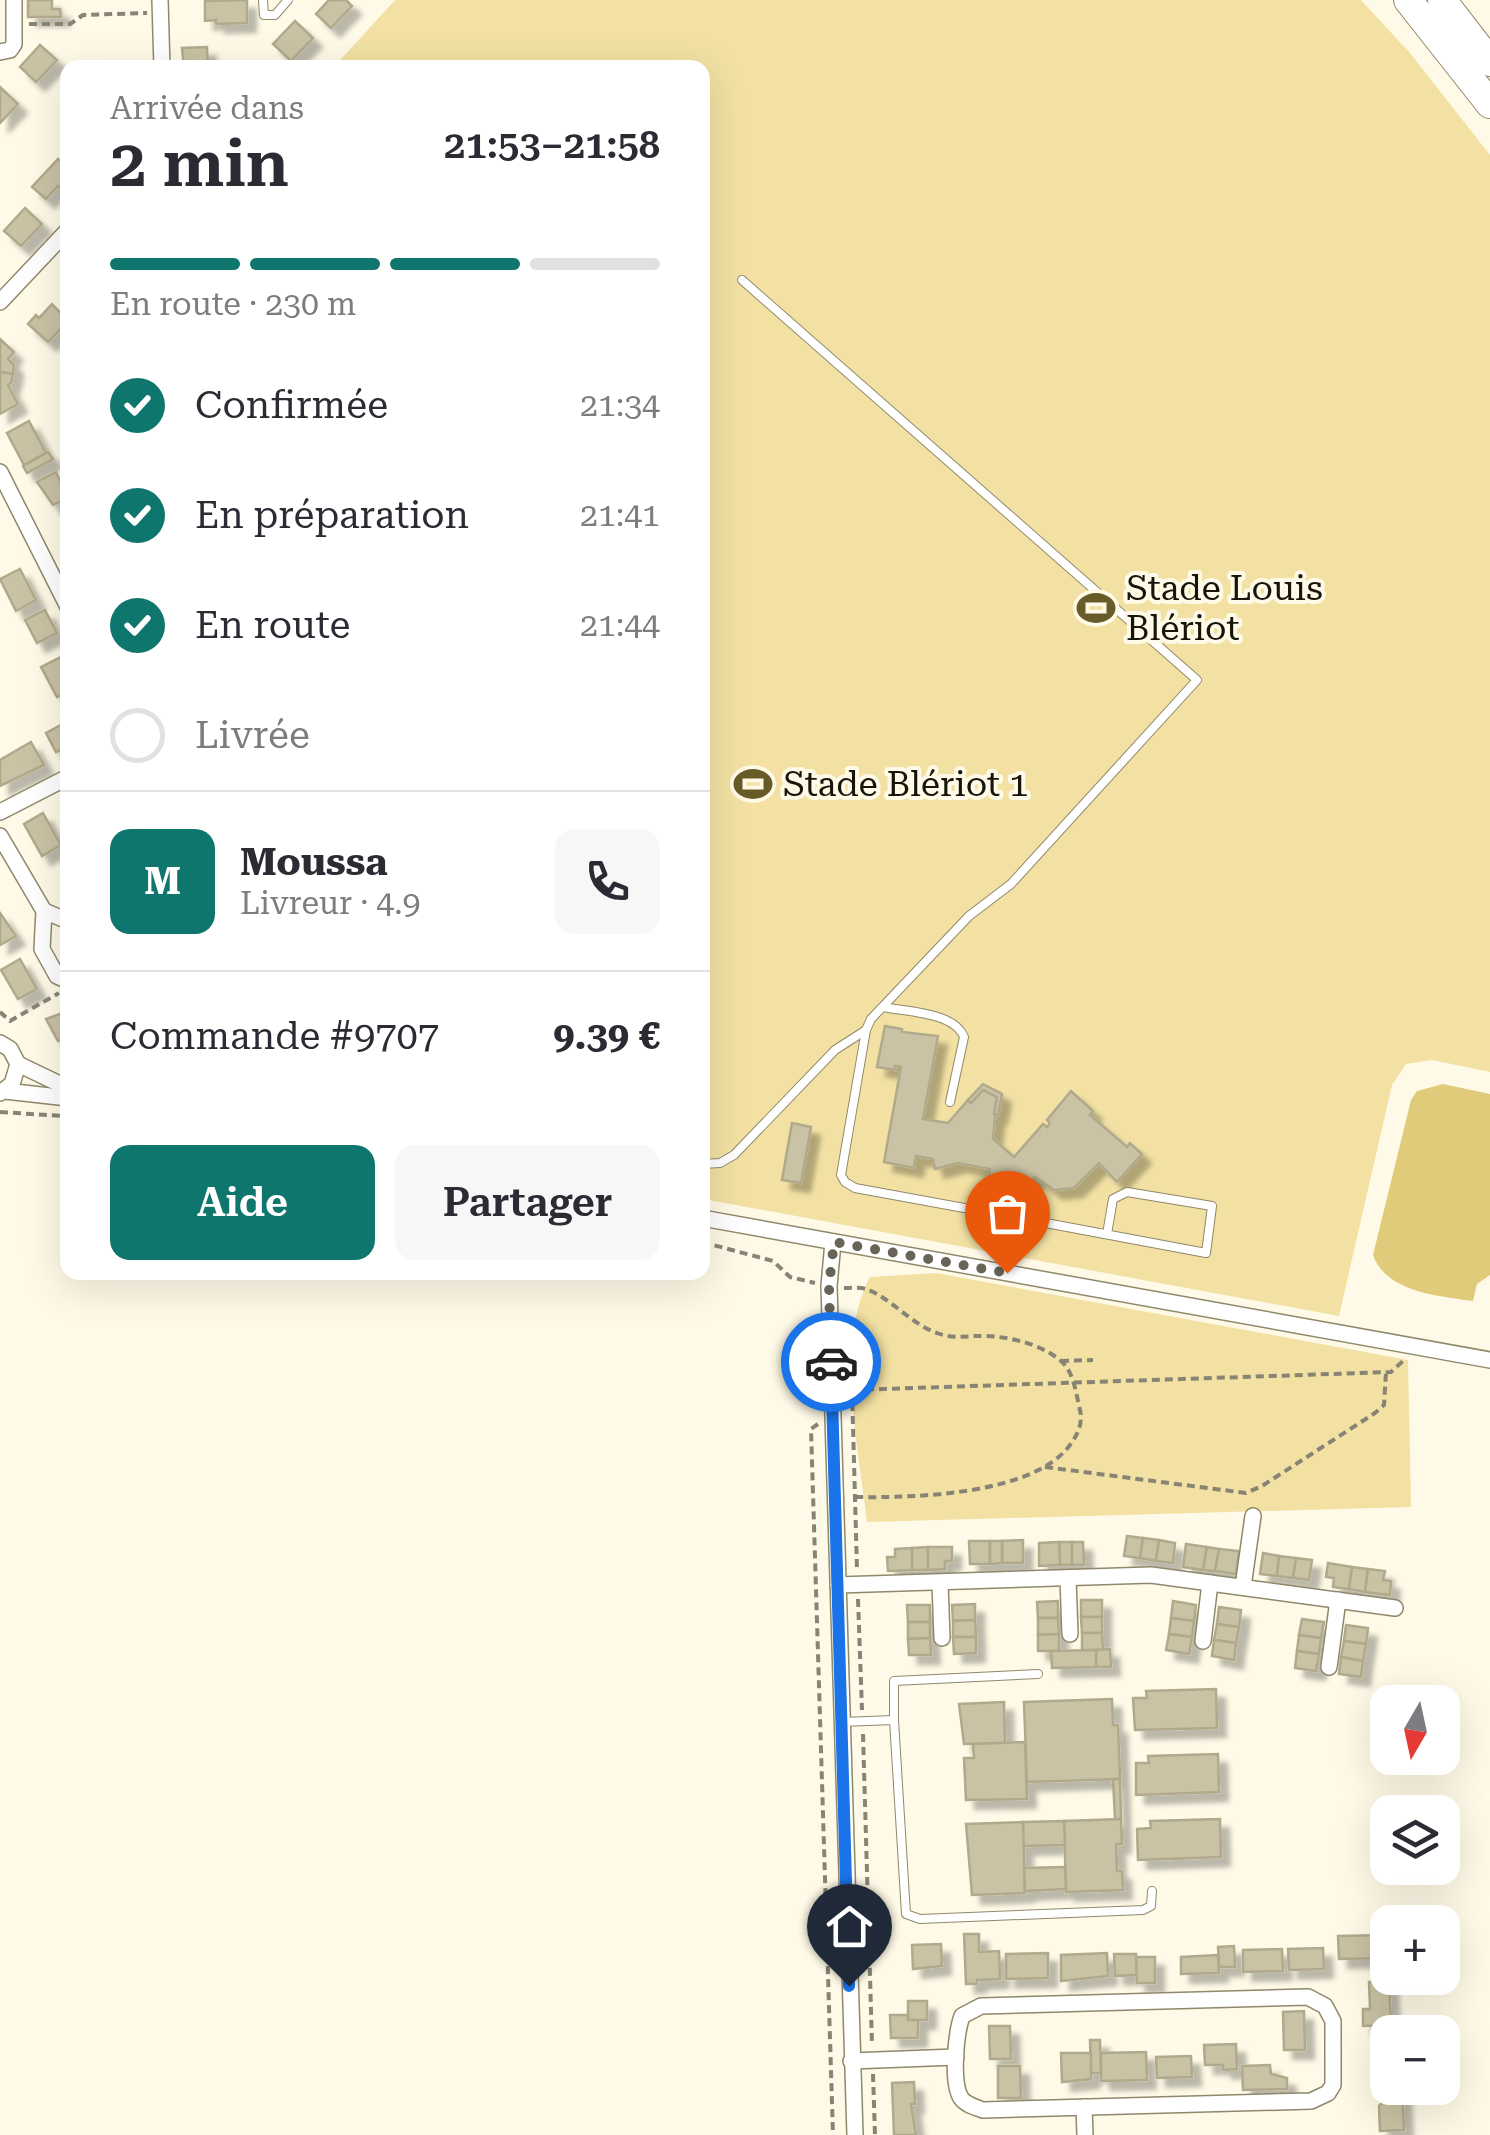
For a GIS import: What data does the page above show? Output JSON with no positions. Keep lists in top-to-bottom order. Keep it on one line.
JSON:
{"places":{"sports":["Stade Louis Blériot","Stade Blériot 1"]},"north":"bottom","page":{"heading":["2 min","Arrivée dans","21:53–21:58"],"panel":["Moussa","Livreur · 4.9","Commande #9707","9.39 €"],"bar":"En route · 230 m","list":[["Confirmée","21:34"],["En préparation","21:41"],["En route","21:44"],"Livrée"],"round":"M","buttons":["Aide","Partager"],"map_buttons":["+","−"]}}
